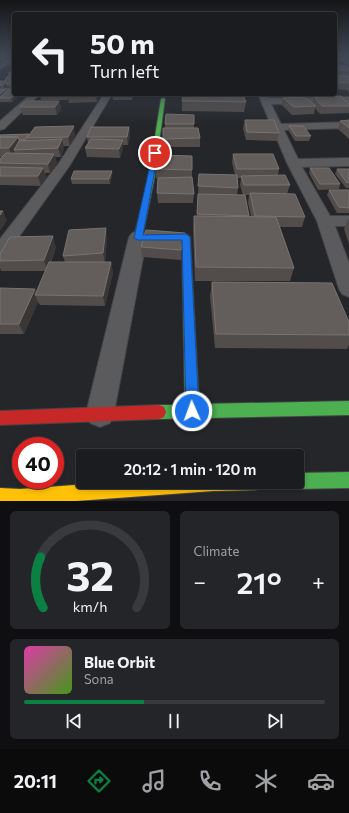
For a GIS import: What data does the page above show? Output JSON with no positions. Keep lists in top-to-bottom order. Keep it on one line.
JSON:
{"page":{"turn":["50 m","Turn left"],"limit":"40","trip":"20:12 · 1 min · 120 m","tile":"Climate","heat":["−","21°","+"],"song":["Blue Orbit","Sona"],"tabs":"20:11","gauge":["32","km/h"]}}
